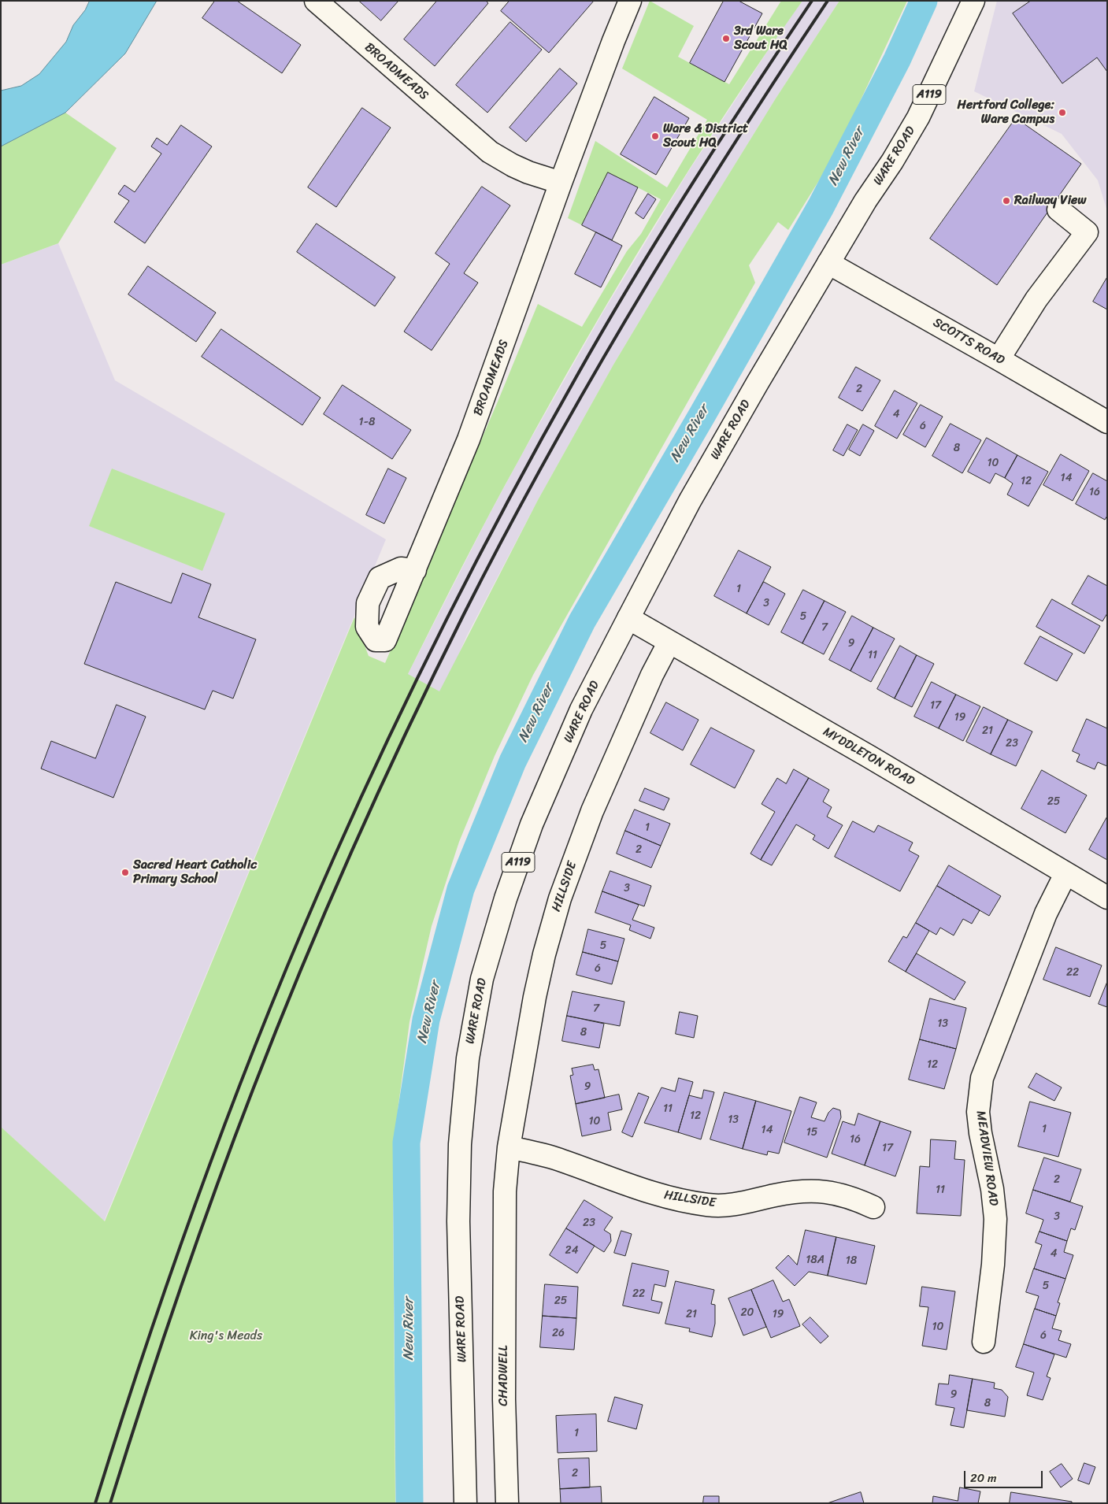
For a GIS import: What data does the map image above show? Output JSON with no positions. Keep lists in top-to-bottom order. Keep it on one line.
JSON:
{"streets":{"street":["BROADMEADS","A119","WARE ROAD","SCOTTS ROAD","MYDDLETON ROAD","HILLSIDE","MEADVIEW ROAD","CHADWELL"]},"crossings":[["WARE ROAD","SCOTTS ROAD"],["WARE ROAD","MYDDLETON ROAD"],["MYDDLETON ROAD","HILLSIDE"],["MYDDLETON ROAD","MEADVIEW ROAD"],["HILLSIDE","CHADWELL"]],"water":["New River"],"parks":["King's Meads"],"places":["3rd Ware Scout HQ","Hertford College: Ware Campus","Ware & District Scout HQ","Railway View","Sacred Heart Catholic Primary School"],"house_numbers":["2","4","1-8","6","8","10","14","12","16","1","3","5","7","9","11","17","19","21","23","25","1","2","3","5","6","22","7","13","8","12","9","11","12","13","10","1","14","15","16","17","2","11","3","23","24","4","18A","18","5","22","25","20","21","19","10","26","6","9","8","1","2"],"scale_bar":"20 m"}
